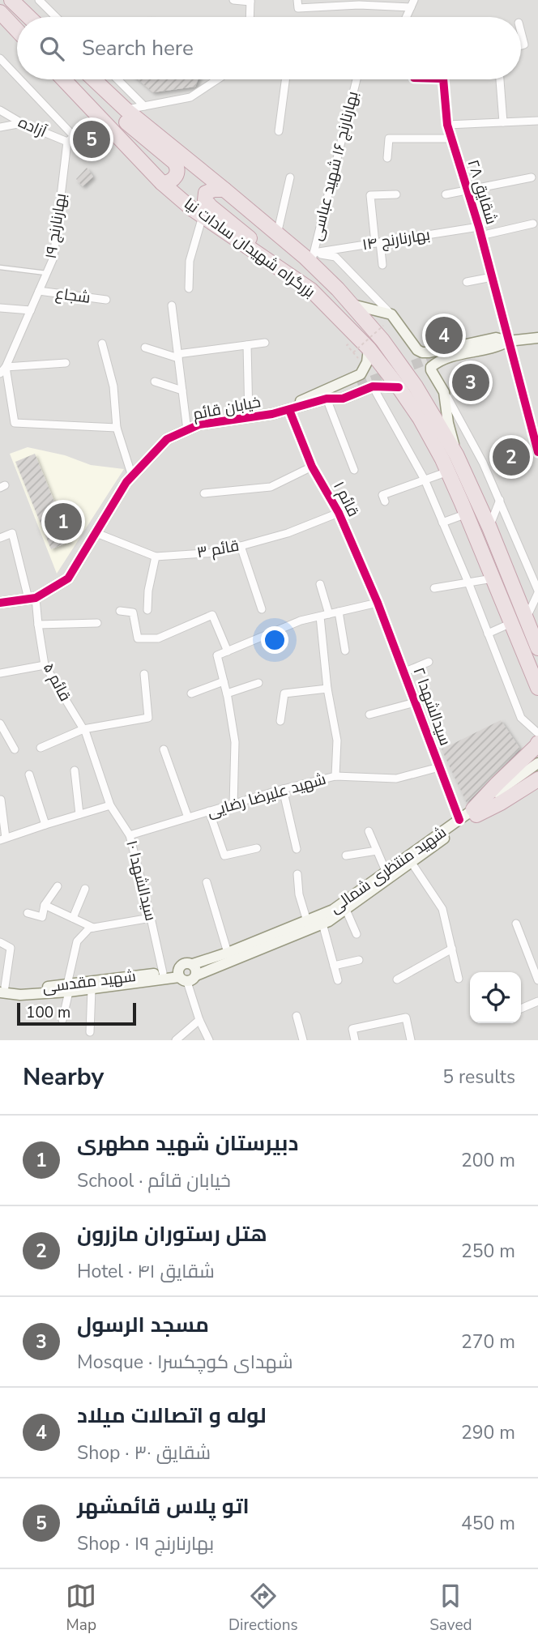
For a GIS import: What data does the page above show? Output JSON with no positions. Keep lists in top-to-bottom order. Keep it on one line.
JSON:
{"streets":{"highway":["بزرگراه شهیدان سادات نیا"],"main road":["خیابان قائم","شهید منتظری شمالی","شهید مقدسی"],"street":["آزاده","بهارنارنج ۱۶ شهید عباسی","شقایق ۲۸","بهارنارنج ۱۹","بهارنارنج ۱۴","شجاع","قائم ۱","قائم ۳","قائم ۵","سیدالشهدا ۲","شهید علیرضا رضایی","سیدالشهدا ۱۰"]},"crossings":[["آزاده","بهارنارنج ۱۹"],["بهارنارنج ۱۶ شهید عباسی","بهارنارنج ۱۴"],["بهارنارنج ۱۶ شهید عباسی","بزرگراه شهیدان سادات نیا"],["شقایق ۲۸","بهارنارنج ۱۴"],["بهارنارنج ۱۹","شجاع"],["بهارنارنج ۱۴","بزرگراه شهیدان سادات نیا"],["بزرگراه شهیدان سادات نیا","خیابان قائم"],["خیابان قائم","قائم ۱"],["خیابان قائم","قائم ۳"],["خیابان قائم","قائم ۵"],["قائم ۱","قائم ۳"],["قائم ۱","سیدالشهدا ۲"],["قائم ۵","سیدالشهدا ۱۰"],["سیدالشهدا ۲","شهید علیرضا رضایی"],["سیدالشهدا ۲","شهید منتظری شمالی"],["شهید علیرضا رضایی","سیدالشهدا ۱۰"],["شهید منتظری شمالی","شهید مقدسی"],["سیدالشهدا ۱۰","شهید مقدسی"]],"scale_bar":"100 m","page":{"search":"Search here","pins":["5","4","3","2","1"],"scale":"100 m","heading":["Nearby","5 results"],"list":[{"mark":"1","name":"دبیرستان شهید مطهری","note":"School · خیابان قائم","value":"200 m"},{"mark":"2","name":"هتل رستوران مازرون","note":"Hotel · شقایق ۴۱","value":"250 m"},{"mark":"3","name":"مسجد الرسول","note":"Mosque · شهدای کوچکسرا","value":"270 m"},{"mark":"4","name":"لوله و اتصالات میلاد","note":"Shop · شقایق ۳۰","value":"290 m"},{"mark":"5","name":"اتو پلاس قائمشهر","note":"Shop · بهارنارنج ۱۹","value":"450 m"}],"nav":["Map","Directions","Saved"]}}
